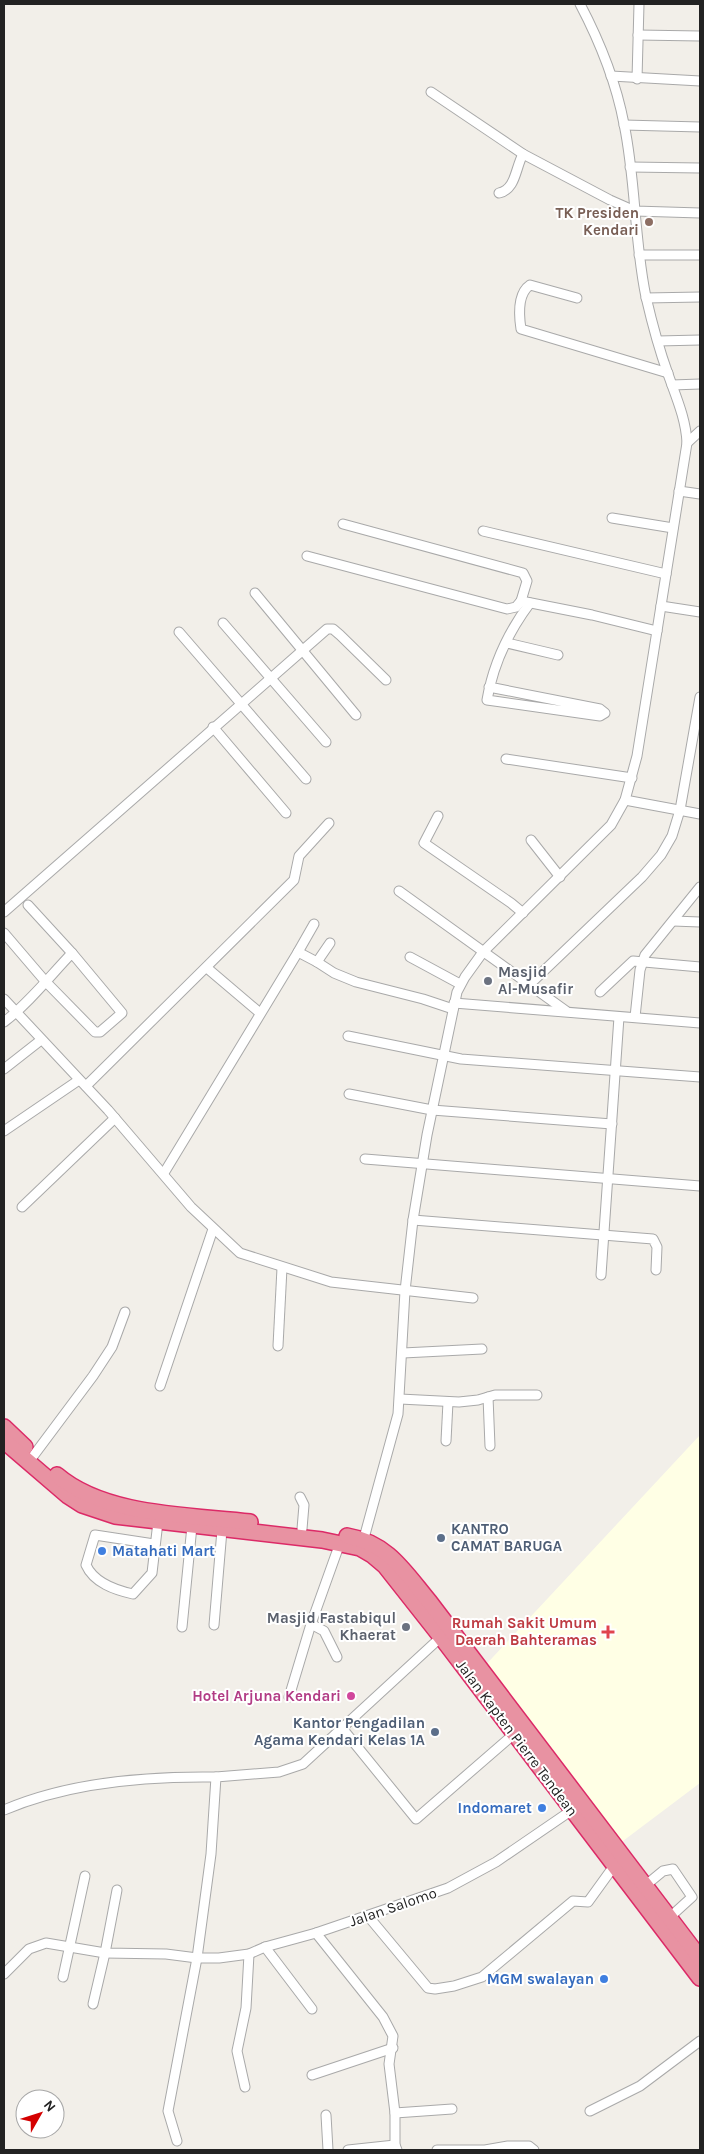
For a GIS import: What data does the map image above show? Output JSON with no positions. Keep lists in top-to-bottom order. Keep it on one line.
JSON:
{"streets":{"highway":["Jalan Kapten Pierre Tendean"],"street":["Jalan Salomo"]},"crossings":[["Jalan Kapten Pierre Tendean","Jalan Salomo"]],"places":{"other":["TK Presiden Kendari","Masjid Al-Musafir","KANTRO CAMAT BARUGA","Matahati Mart","Masjid Fastabiqul Khaerat","Hotel Arjuna Kendari","Kantor Pengadilan Agama Kendari Kelas 1A","Indomaret","MGM swalayan"],"health":["Rumah Sakit Umum Daerah Bahteramas"]},"north":"top right"}
